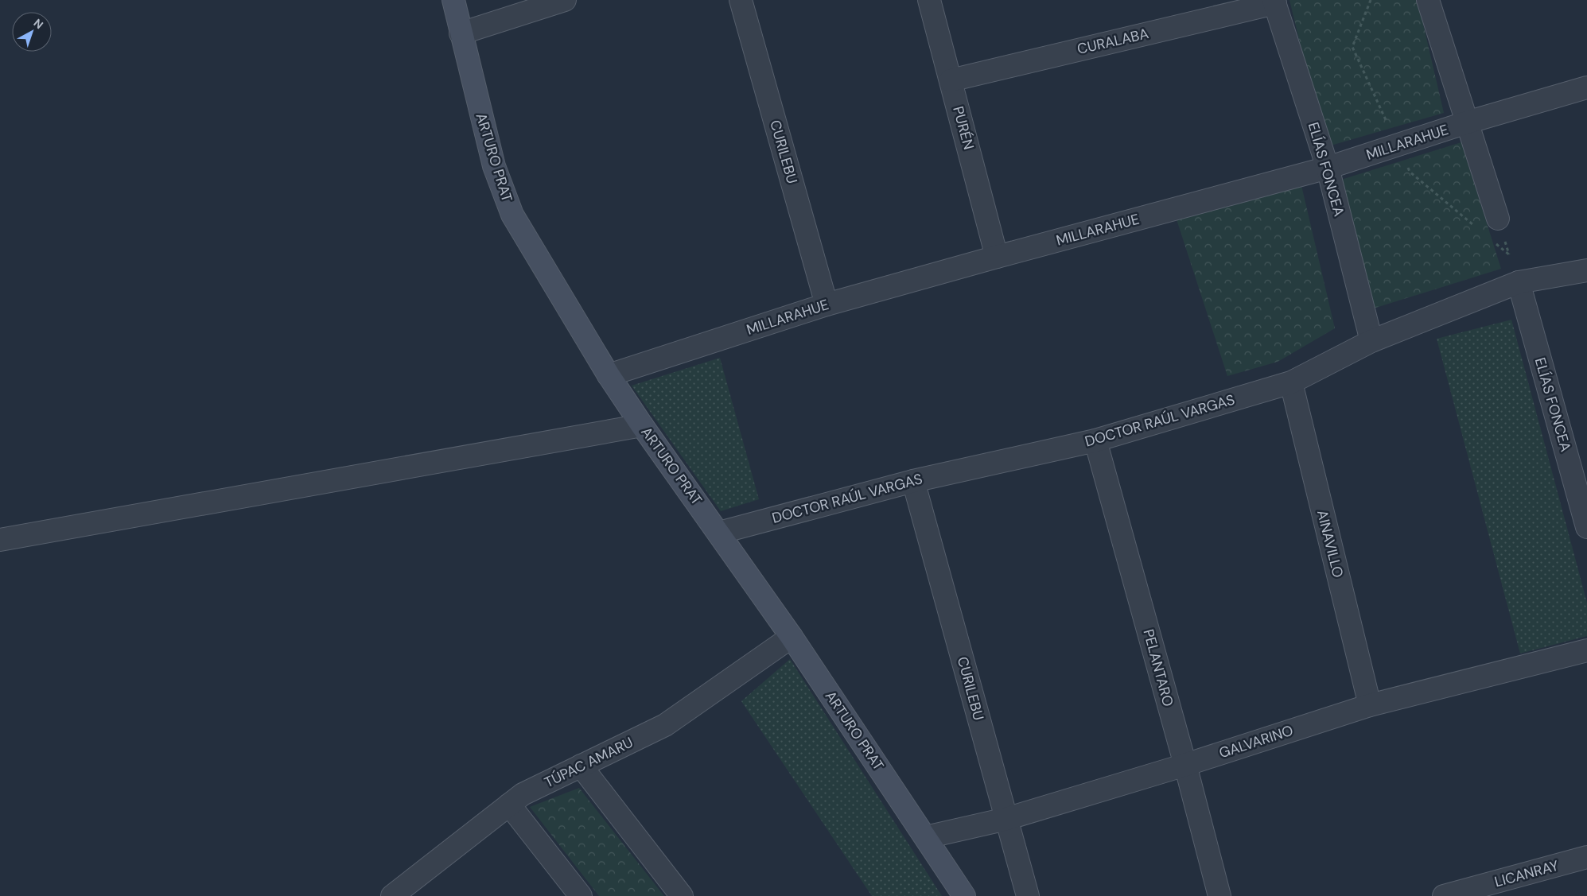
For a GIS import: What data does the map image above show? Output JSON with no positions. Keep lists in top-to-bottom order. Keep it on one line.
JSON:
{"streets":{"main road":["ARTURO PRAT"],"street":["CURALABA","PURÉN","MILLARAHUE","CURILEBU","ELÍAS FONCEA","DOCTOR RAÚL VARGAS","AINAVILLO","PELANTARO","GALVARINO","TÚPAC AMARU","LICANRAY"]},"crossings":[["CURALABA","PURÉN"],["CURALABA","ELÍAS FONCEA"],["PURÉN","MILLARAHUE"],["MILLARAHUE","CURILEBU"],["MILLARAHUE","ARTURO PRAT"],["MILLARAHUE","ELÍAS FONCEA"],["CURILEBU","DOCTOR RAÚL VARGAS"],["CURILEBU","GALVARINO"],["ARTURO PRAT","DOCTOR RAÚL VARGAS"],["ARTURO PRAT","GALVARINO"],["ARTURO PRAT","TÚPAC AMARU"],["ELÍAS FONCEA","DOCTOR RAÚL VARGAS"],["DOCTOR RAÚL VARGAS","AINAVILLO"],["DOCTOR RAÚL VARGAS","PELANTARO"],["AINAVILLO","GALVARINO"],["PELANTARO","GALVARINO"]],"north":"top right"}
